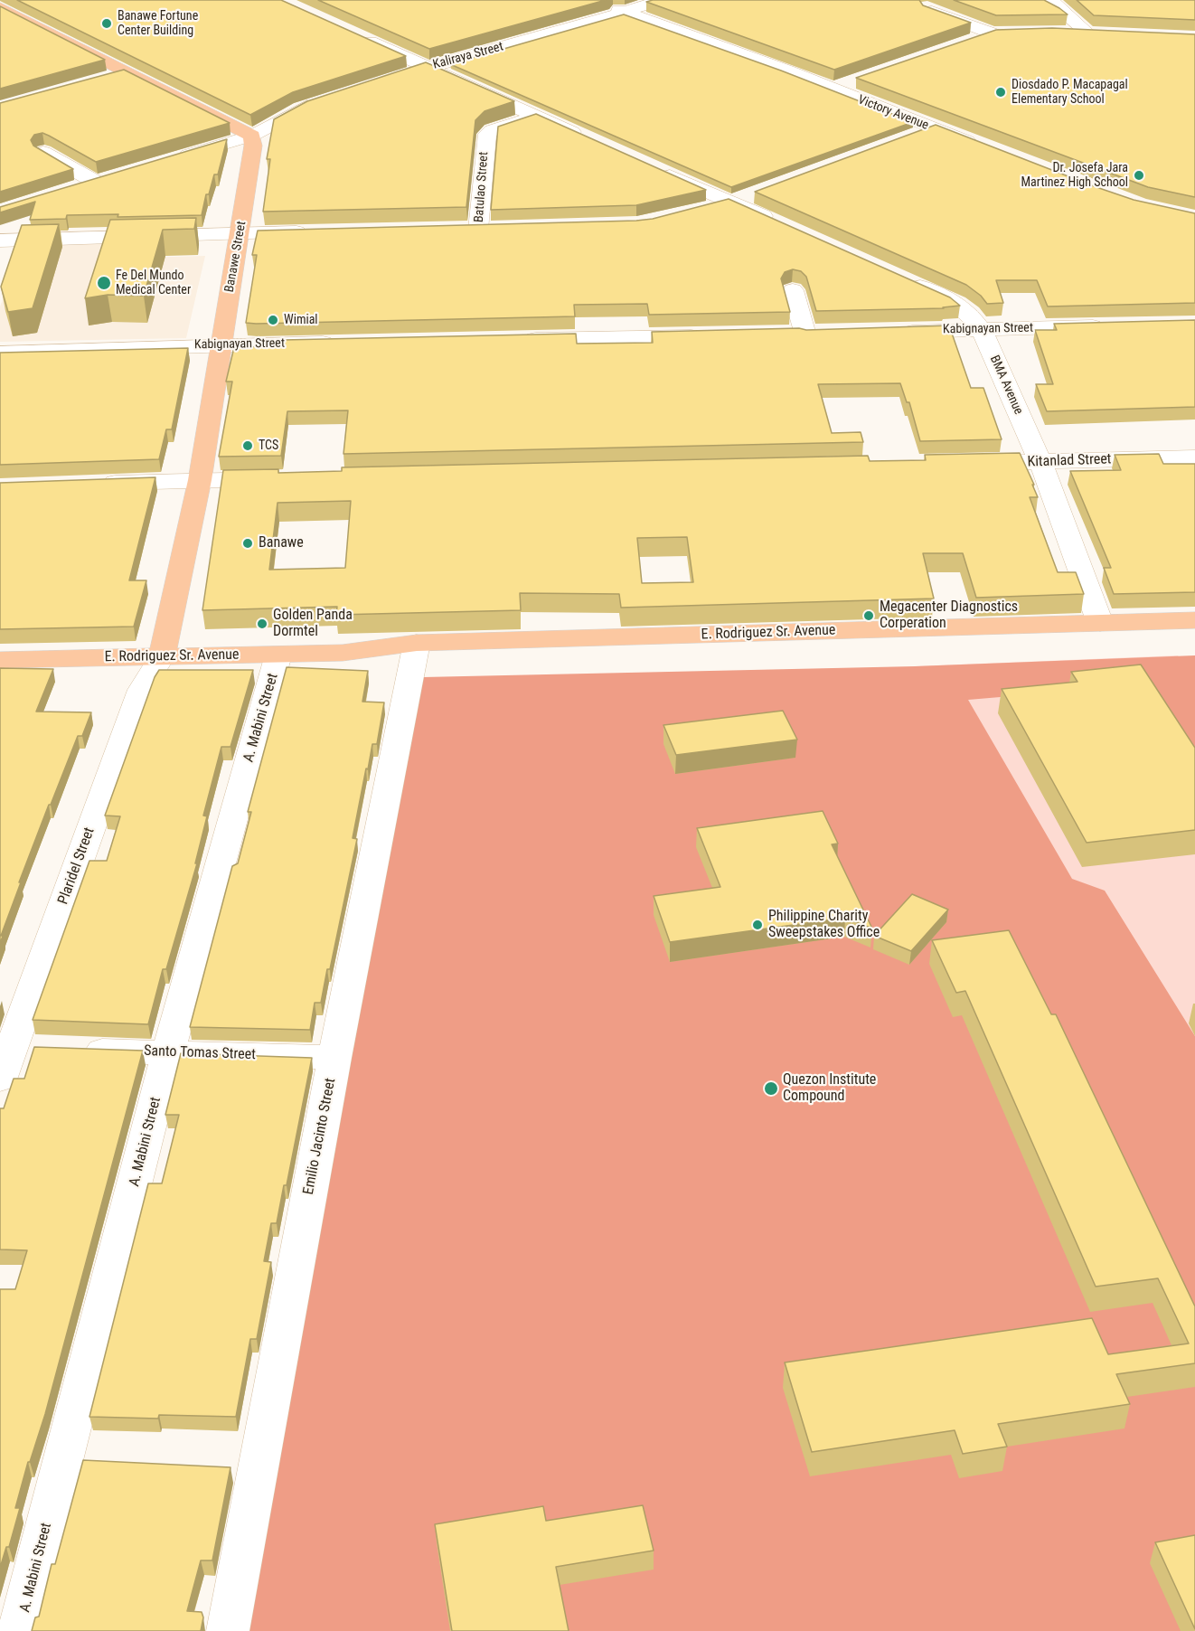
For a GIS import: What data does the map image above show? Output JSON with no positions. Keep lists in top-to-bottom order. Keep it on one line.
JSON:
{"streets":{"main road":["Banawe Street","E. Rodriguez Sr. Avenue"],"street":["Kaliraya Street","Victory Avenue","Batulao Street","Kabignayan Street","BMA Avenue","Kitanlad Street","A. Mabini Street","Plaridel Street","Santo Tomas Street","Emilio Jacinto Street"]},"crossings":[["Kaliraya Street","Victory Avenue"],["Banawe Street","Kabignayan Street"],["Banawe Street","E. Rodriguez Sr. Avenue"],["Banawe Street","Plaridel Street"],["Kabignayan Street","BMA Avenue"],["BMA Avenue","Kitanlad Street"],["BMA Avenue","E. Rodriguez Sr. Avenue"],["E. Rodriguez Sr. Avenue","A. Mabini Street"],["E. Rodriguez Sr. Avenue","Plaridel Street"],["E. Rodriguez Sr. Avenue","Emilio Jacinto Street"],["A. Mabini Street","Santo Tomas Street"],["Plaridel Street","Santo Tomas Street"],["Santo Tomas Street","Emilio Jacinto Street"]],"places":["Banawe Fortune Center Building","Diosdado P. Macapagal Elementary School","Dr. Josefa Jara Martinez High School","Fe Del Mundo Medical Center","Wimial","TCS","Banawe","Megacenter Diagnostics Corperation","Golden Panda Dormtel","Philippine Charity Sweepstakes Office","Quezon Institute Compound"]}
